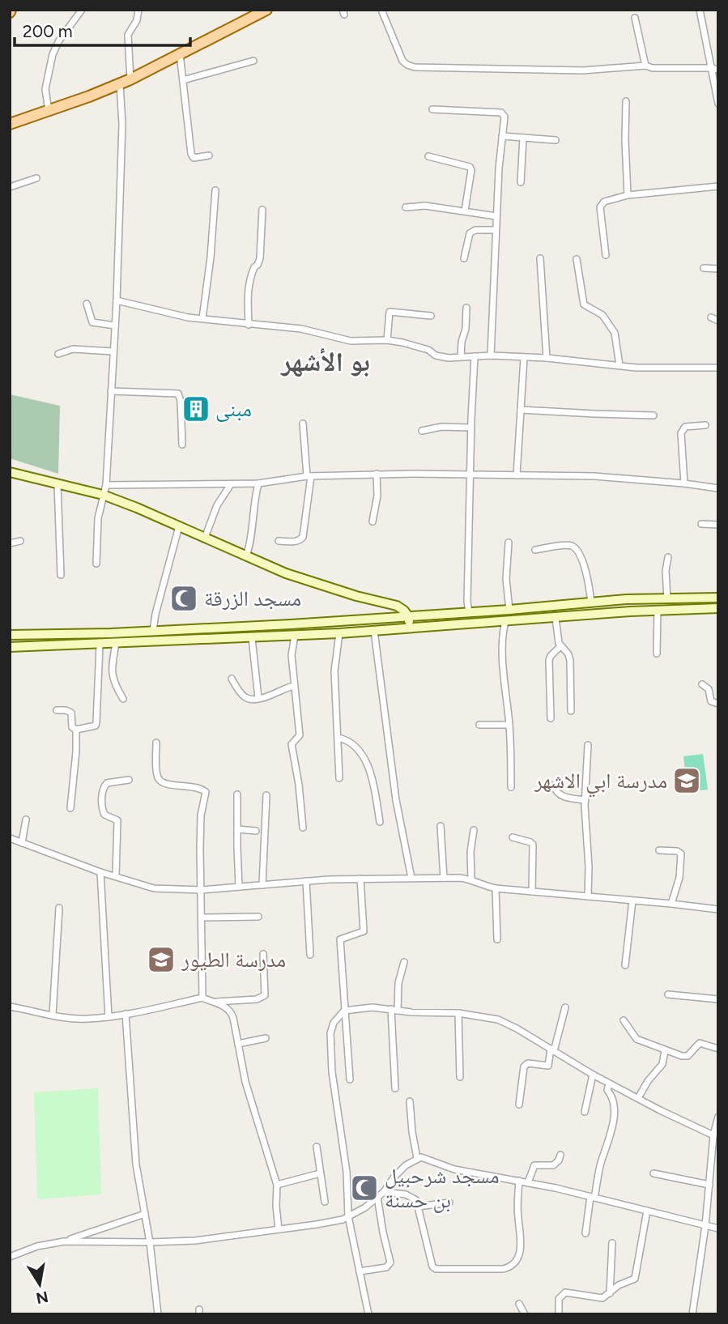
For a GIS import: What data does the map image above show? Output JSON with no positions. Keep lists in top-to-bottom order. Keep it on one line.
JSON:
{"districts":["بو الأشهر"],"places":{"building":["مبنى"],"mosque":["مسجد الزرقة","مسجد شرحبيل بن حسنة"],"school or university":["مدرسة ابي الاشهر","مدرسة الطيور"]},"scale_bar":"200 m","north":"bottom"}
